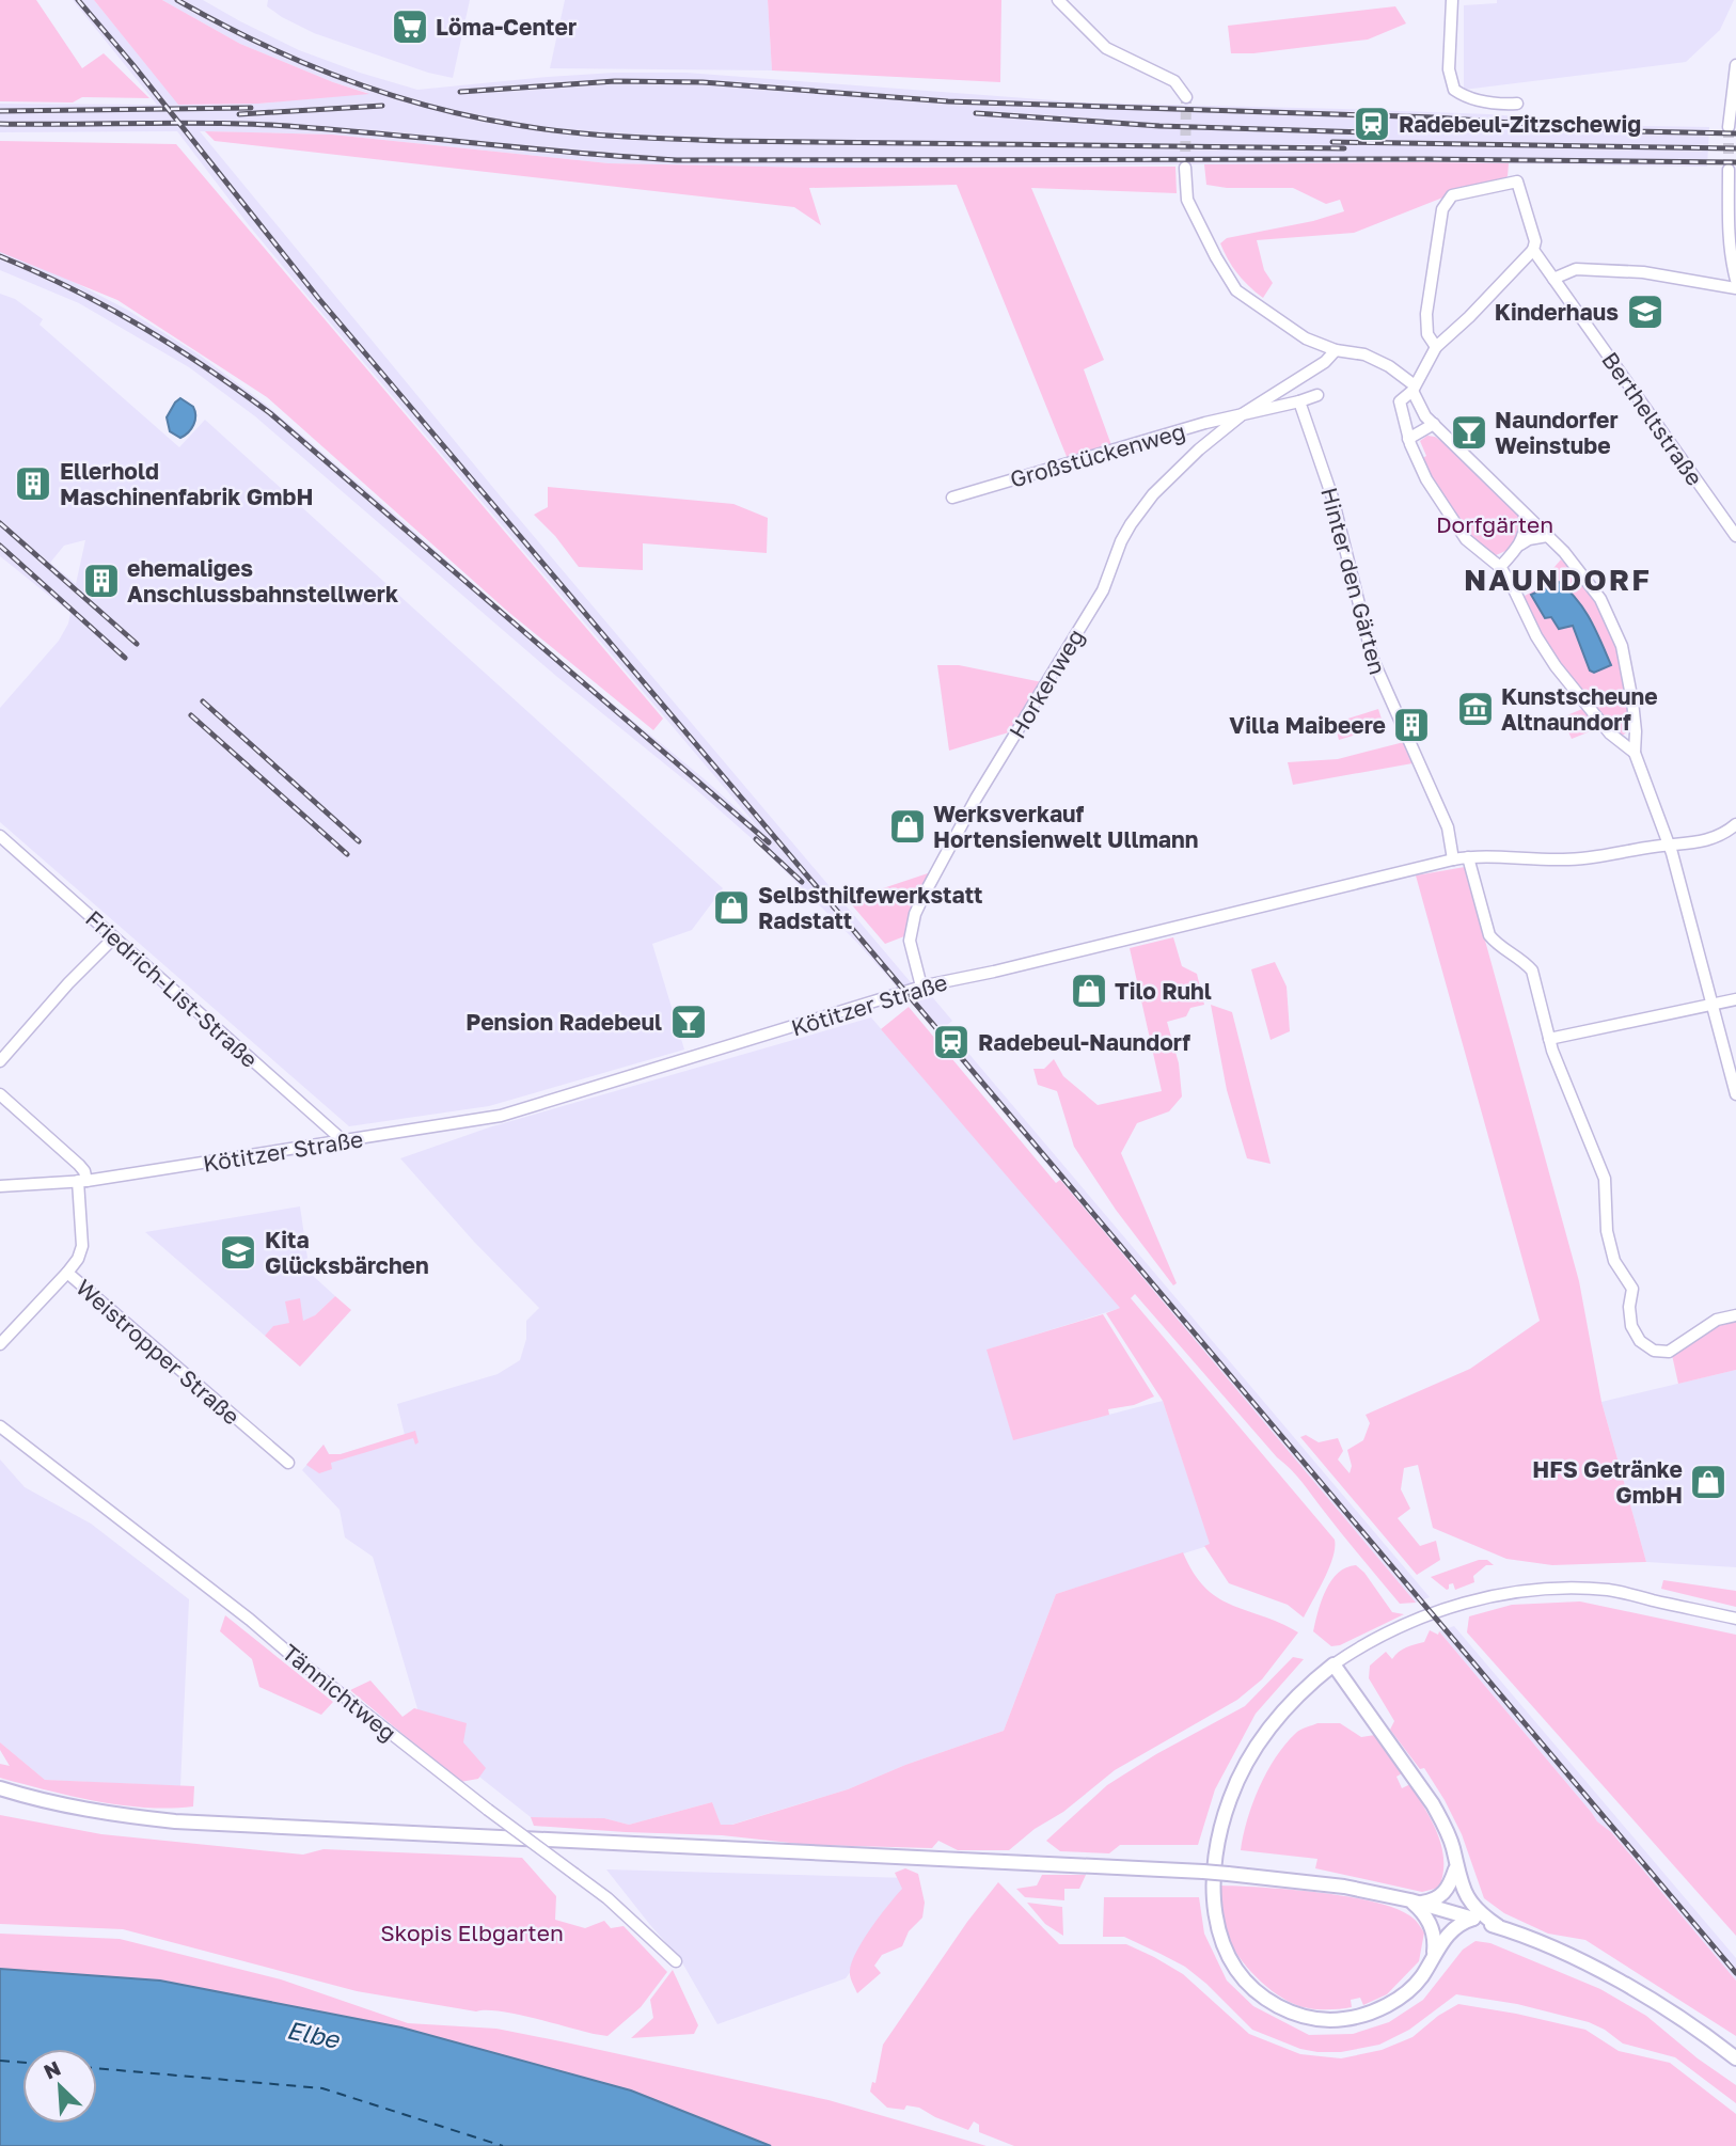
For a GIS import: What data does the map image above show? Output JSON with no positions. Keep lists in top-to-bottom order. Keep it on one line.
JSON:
{"streets":{"street":["Bertheltstraße","Großstückenweg","Hinter den Gärten","Horkenweg","Friedrich-List-Straße","Kötitzer Straße","Weistropper Straße","Tännichtweg"]},"crossings":[["Großstückenweg","Hinter den Gärten"],["Großstückenweg","Horkenweg"],["Hinter den Gärten","Kötitzer Straße"],["Horkenweg","Kötitzer Straße"],["Friedrich-List-Straße","Kötitzer Straße"],["Kötitzer Straße","Weistropper Straße"]],"districts":["NAUNDORF"],"water":["Elbe"],"parks":["Dorfgärten","Skopis Elbgarten"],"places":{"supermarket":["Löma-Center"],"station":["Radebeul-Zitzschewig","Radebeul-Naundorf"],"school or university":["Kinderhaus","Kita Glücksbärchen"],"bar":["Naundorfer Weinstube","Pension Radebeul"],"building":["Ellerhold Maschinenfabrik GmbH","ehemaliges Anschlussbahnstellwerk","Villa Maibeere"],"museum":["Kunstscheune Altnaundorf"],"shop":["Werksverkauf Hortensienwelt Ullmann","Selbsthilfewerkstatt Radstatt","Tilo Ruhl","HFS Getränke GmbH"]},"north":"top left"}
